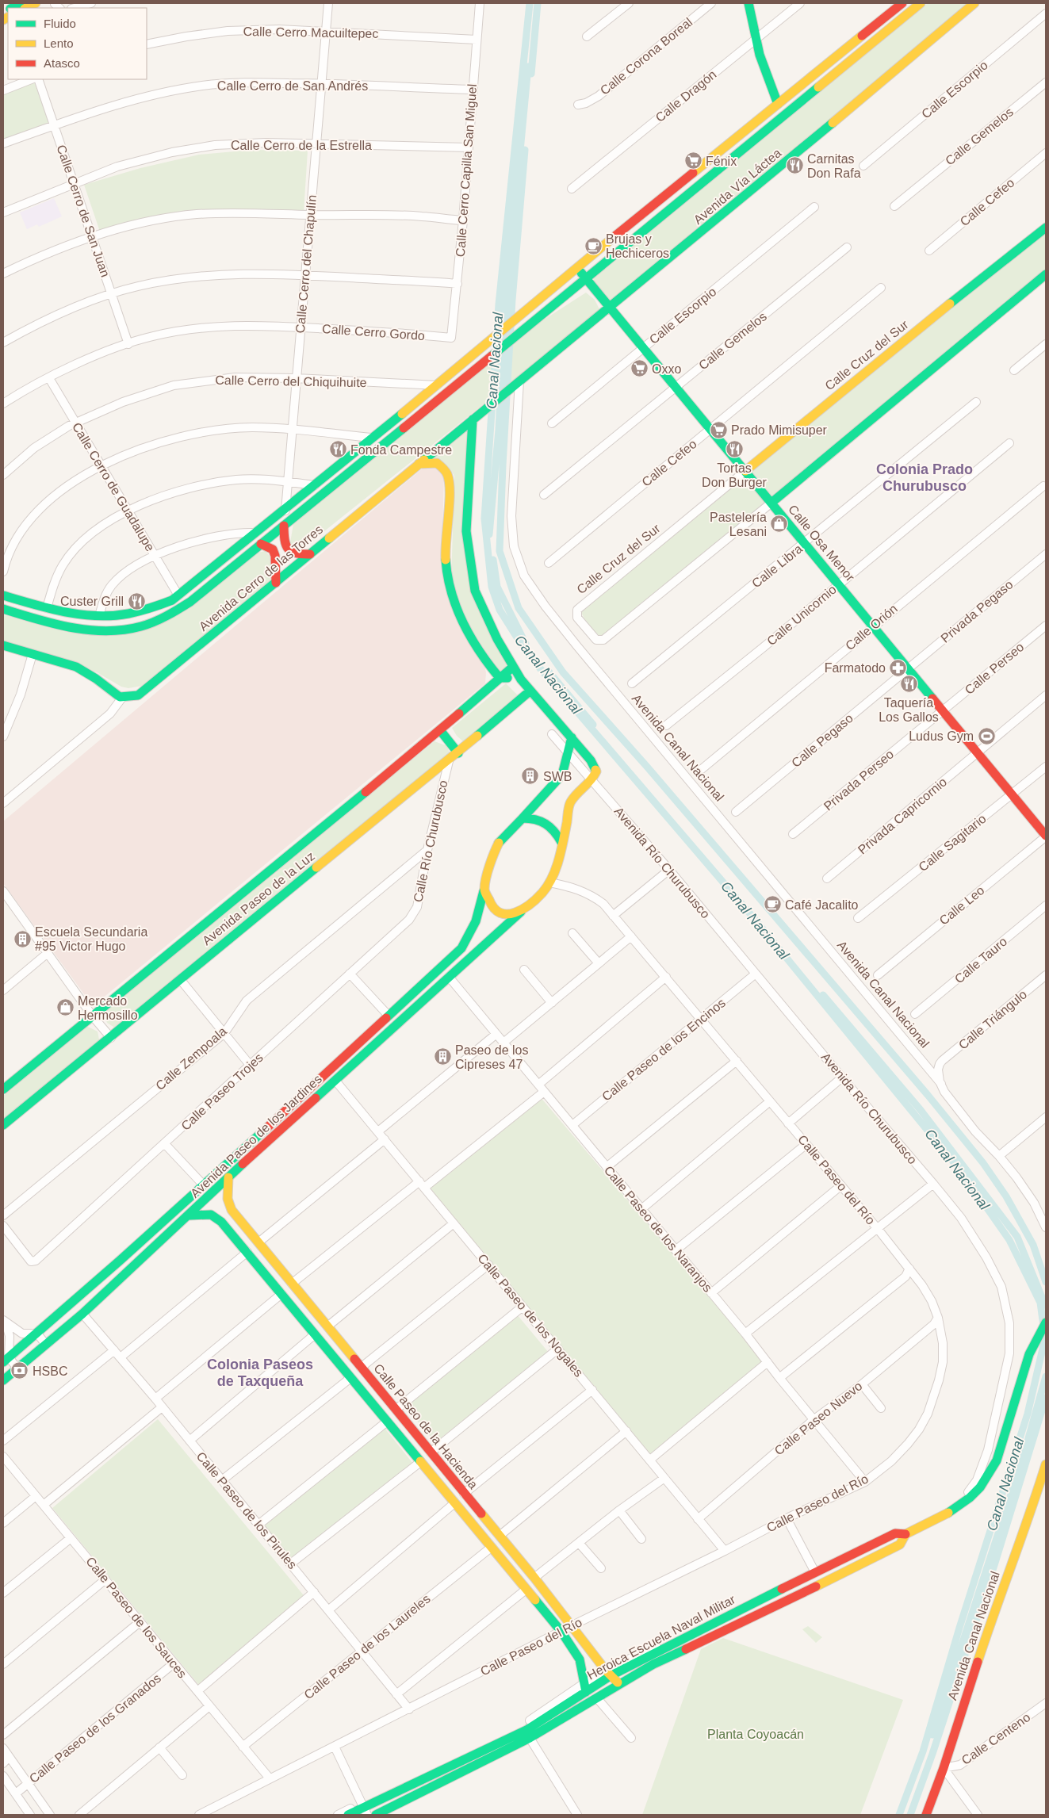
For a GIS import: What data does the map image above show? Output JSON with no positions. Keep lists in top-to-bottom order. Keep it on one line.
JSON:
{"streets":{"street":["Calle Cerro Macuiltepec","Calle Corona Boreal","Calle Cerro de San Andrés","Calle Escorpio","Calle Dragón","Calle Gemelos","Calle Cerro de la Estrella","Calle Cerro Capilla San Miguel","Avenida Vía Láctea","Calle Cefeo","Calle Cerro de San Juan","Calle Cerro del Chapulín","Calle Cerro Gordo","Calle Cruz del Sur","Calle Cerro del Chiquihuite","Calle Cerro de Guadalupe","Calle Osa Menor","Calle Libra","Avenida Cerro de las Torres","Privada Pegaso","Calle Unicornio","Calle Orión","Calle Perseo","Calle Pegaso","Avenida Canal Nacional","Privada Perseo","Privada Capricornio","Calle Río Churubusco","Calle Sagitario","Avenida Río Churubusco","Avenida Paseo de la Luz","Calle Leo","Calle Tauro","Calle Triángulo","Calle Paseo de los Encinos","Calle Zempoala","Calle Paseo Trojes","Avenida Paseo de los Jardines","Calle Paseo del Río","Calle Paseo de los Naranjos","Calle Paseo de los Nogales","Calle Paseo Nuevo","Calle Paseo de la Hacienda","Calle Paseo de los Pirules","Calle Paseo de los Sauces","Heroica Escuela Naval Militar","Calle Paseo de los Laureles","Calle Paseo de los Granados","Calle Centeno"]},"crossings":[["Calle Cerro Macuiltepec","Calle Cerro Capilla San Miguel"],["Calle Cerro Macuiltepec","Calle Cerro del Chapulín"],["Calle Cerro de San Andrés","Calle Cerro Capilla San Miguel"],["Calle Cerro de San Andrés","Calle Cerro de San Juan"],["Calle Cerro de San Andrés","Calle Cerro del Chapulín"],["Calle Escorpio","Calle Osa Menor"],["Calle Gemelos","Calle Osa Menor"],["Calle Cerro de la Estrella","Calle Cerro Capilla San Miguel"],["Calle Cerro de la Estrella","Calle Cerro de San Juan"],["Calle Cerro de la Estrella","Calle Cerro del Chapulín"],["Calle Cerro Capilla San Miguel","Calle Cerro Gordo"],["Avenida Vía Láctea","Calle Osa Menor"],["Avenida Vía Láctea","Avenida Cerro de las Torres"],["Avenida Vía Láctea","Avenida Canal Nacional"],["Calle Cefeo","Calle Osa Menor"],["Calle Cerro de San Juan","Calle Cerro Gordo"],["Calle Cerro del Chapulín","Calle Cerro Gordo"],["Calle Cerro del Chapulín","Calle Cerro del Chiquihuite"],["Calle Cerro del Chapulín","Avenida Cerro de las Torres"],["Calle Cerro Gordo","Calle Cerro de Guadalupe"],["Calle Cruz del Sur","Calle Osa Menor"],["Calle Cerro del Chiquihuite","Calle Cerro de Guadalupe"],["Calle Osa Menor","Calle Libra"],["Calle Osa Menor","Privada Pegaso"],["Calle Osa Menor","Calle Unicornio"],["Calle Osa Menor","Calle Orión"],["Calle Osa Menor","Calle Perseo"],["Calle Osa Menor","Calle Pegaso"],["Calle Osa Menor","Privada Perseo"],["Calle Osa Menor","Privada Capricornio"],["Calle Osa Menor","Calle Sagitario"],["Calle Osa Menor","Calle Leo"],["Avenida Cerro de las Torres","Avenida Canal Nacional"],["Privada Pegaso","Calle Pegaso"],["Calle Perseo","Privada Perseo"],["Avenida Canal Nacional","Calle Triángulo"],["Avenida Canal Nacional","Calle Centeno"],["Calle Río Churubusco","Avenida Paseo de la Luz"],["Calle Río Churubusco","Calle Zempoala"],["Calle Río Churubusco","Calle Paseo Trojes"],["Avenida Río Churubusco","Calle Paseo de los Encinos"],["Avenida Río Churubusco","Heroica Escuela Naval Militar"],["Calle Paseo de los Encinos","Calle Paseo del Río"],["Calle Paseo de los Encinos","Calle Paseo de los Naranjos"],["Avenida Paseo de los Jardines","Calle Paseo del Río"],["Avenida Paseo de los Jardines","Calle Paseo de los Naranjos"],["Avenida Paseo de los Jardines","Calle Paseo de los Nogales"],["Avenida Paseo de los Jardines","Calle Paseo de la Hacienda"],["Avenida Paseo de los Jardines","Calle Paseo de los Pirules"],["Calle Paseo del Río","Calle Paseo de los Naranjos"],["Calle Paseo del Río","Calle Paseo de los Nogales"],["Calle Paseo del Río","Calle Paseo Nuevo"],["Calle Paseo del Río","Calle Paseo de la Hacienda"],["Calle Paseo del Río","Calle Paseo de los Pirules"],["Calle Paseo del Río","Calle Paseo de los Sauces"],["Calle Paseo de los Naranjos","Calle Paseo Nuevo"],["Calle Paseo de los Nogales","Calle Paseo Nuevo"],["Calle Paseo de la Hacienda","Heroica Escuela Naval Militar"],["Calle Paseo de la Hacienda","Calle Paseo de los Laureles"],["Calle Paseo de los Pirules","Calle Paseo de los Laureles"],["Calle Paseo de los Sauces","Calle Paseo de los Laureles"],["Calle Paseo de los Sauces","Calle Paseo de los Granados"]],"districts":["Colonia Prado Churubusco","Colonia Paseos de Taxqueña"],"water":["Canal Nacional"],"parks":["Planta Coyoacán"],"places":{"supermarket":["Fénix","Oxxo","Prado Mimisuper"],"restaurant":["Carnitas Don Rafa","Tortas Don Burger","Fonda Campestre","Custer Grill","Taquería Los Gallos"],"cafe":["Brujas y Hechiceros","Café Jacalito"],"shop":["Pastelería Lesani","Mercado Hermosillo"],"pharmacy":["Farmatodo"],"sports":["Ludus Gym"],"building":["SWB","Escuela Secundaria #95 Victor Hugo","Paseo de los Cipreses 47"],"bank":["HSBC"]},"legend":["Fluido","Lento","Atasco"]}
